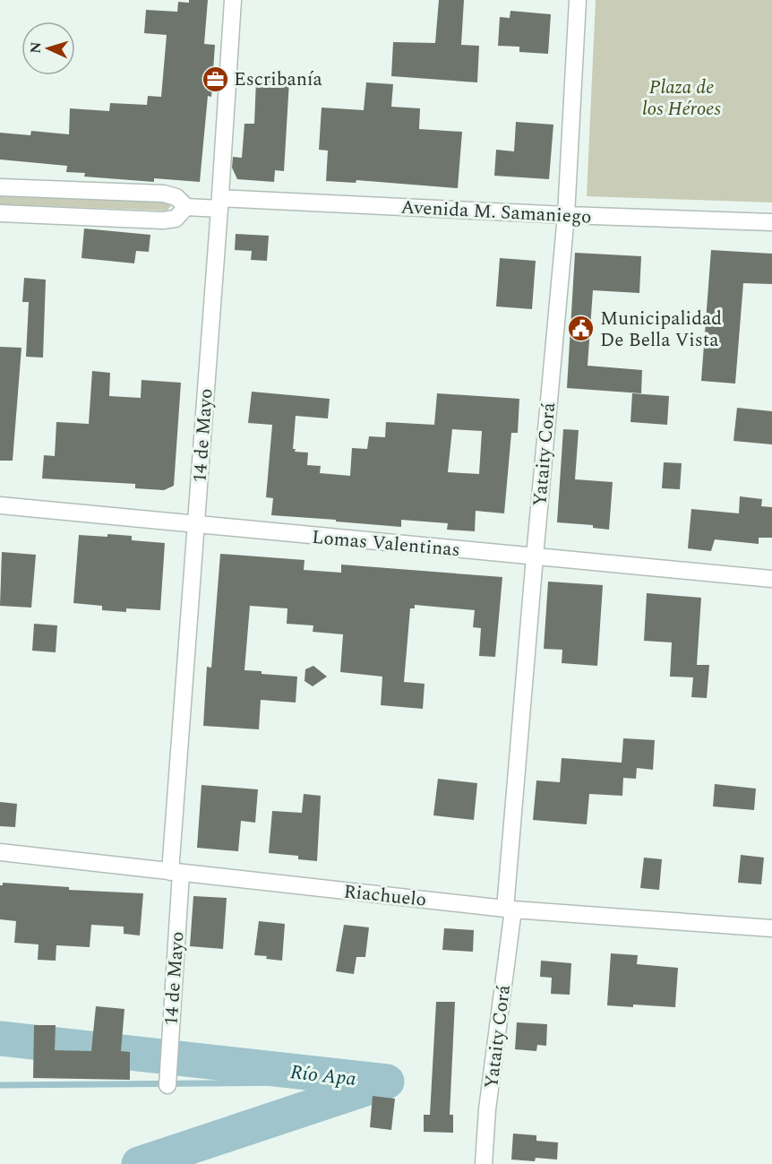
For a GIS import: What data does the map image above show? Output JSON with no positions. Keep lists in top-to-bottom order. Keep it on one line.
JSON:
{"streets":{"street":["Avenida M. Samaniego","14 de Mayo","Yataity Corá","Lomas Valentinas","Riachuelo"]},"crossings":[["Avenida M. Samaniego","14 de Mayo"],["Avenida M. Samaniego","Yataity Corá"],["14 de Mayo","Lomas Valentinas"],["14 de Mayo","Riachuelo"],["Yataity Corá","Lomas Valentinas"],["Yataity Corá","Riachuelo"]],"water":["Río Apa"],"parks":["Plaza de los Héroes"],"places":{"office":["Escribanía"],"public building":["Municipalidad De Bella Vista"]},"north":"left"}
